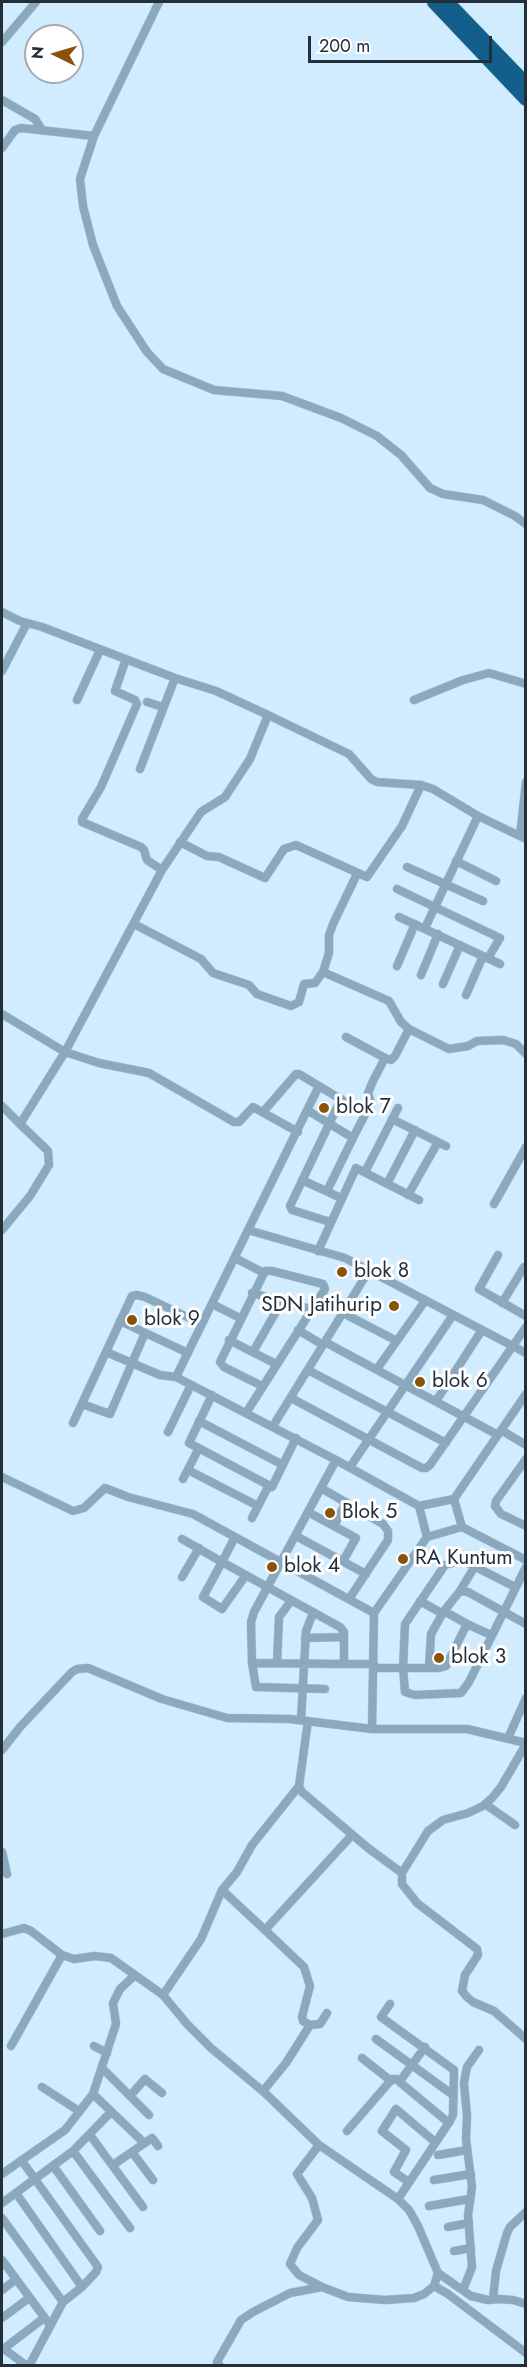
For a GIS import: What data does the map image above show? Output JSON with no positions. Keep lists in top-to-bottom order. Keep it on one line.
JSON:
{"places":["blok 7","blok 8","SDN Jatihurip","blok 9","blok 6","Blok 5","RA Kuntum","blok 4","blok 3"],"scale_bar":"200 m","north":"left"}
